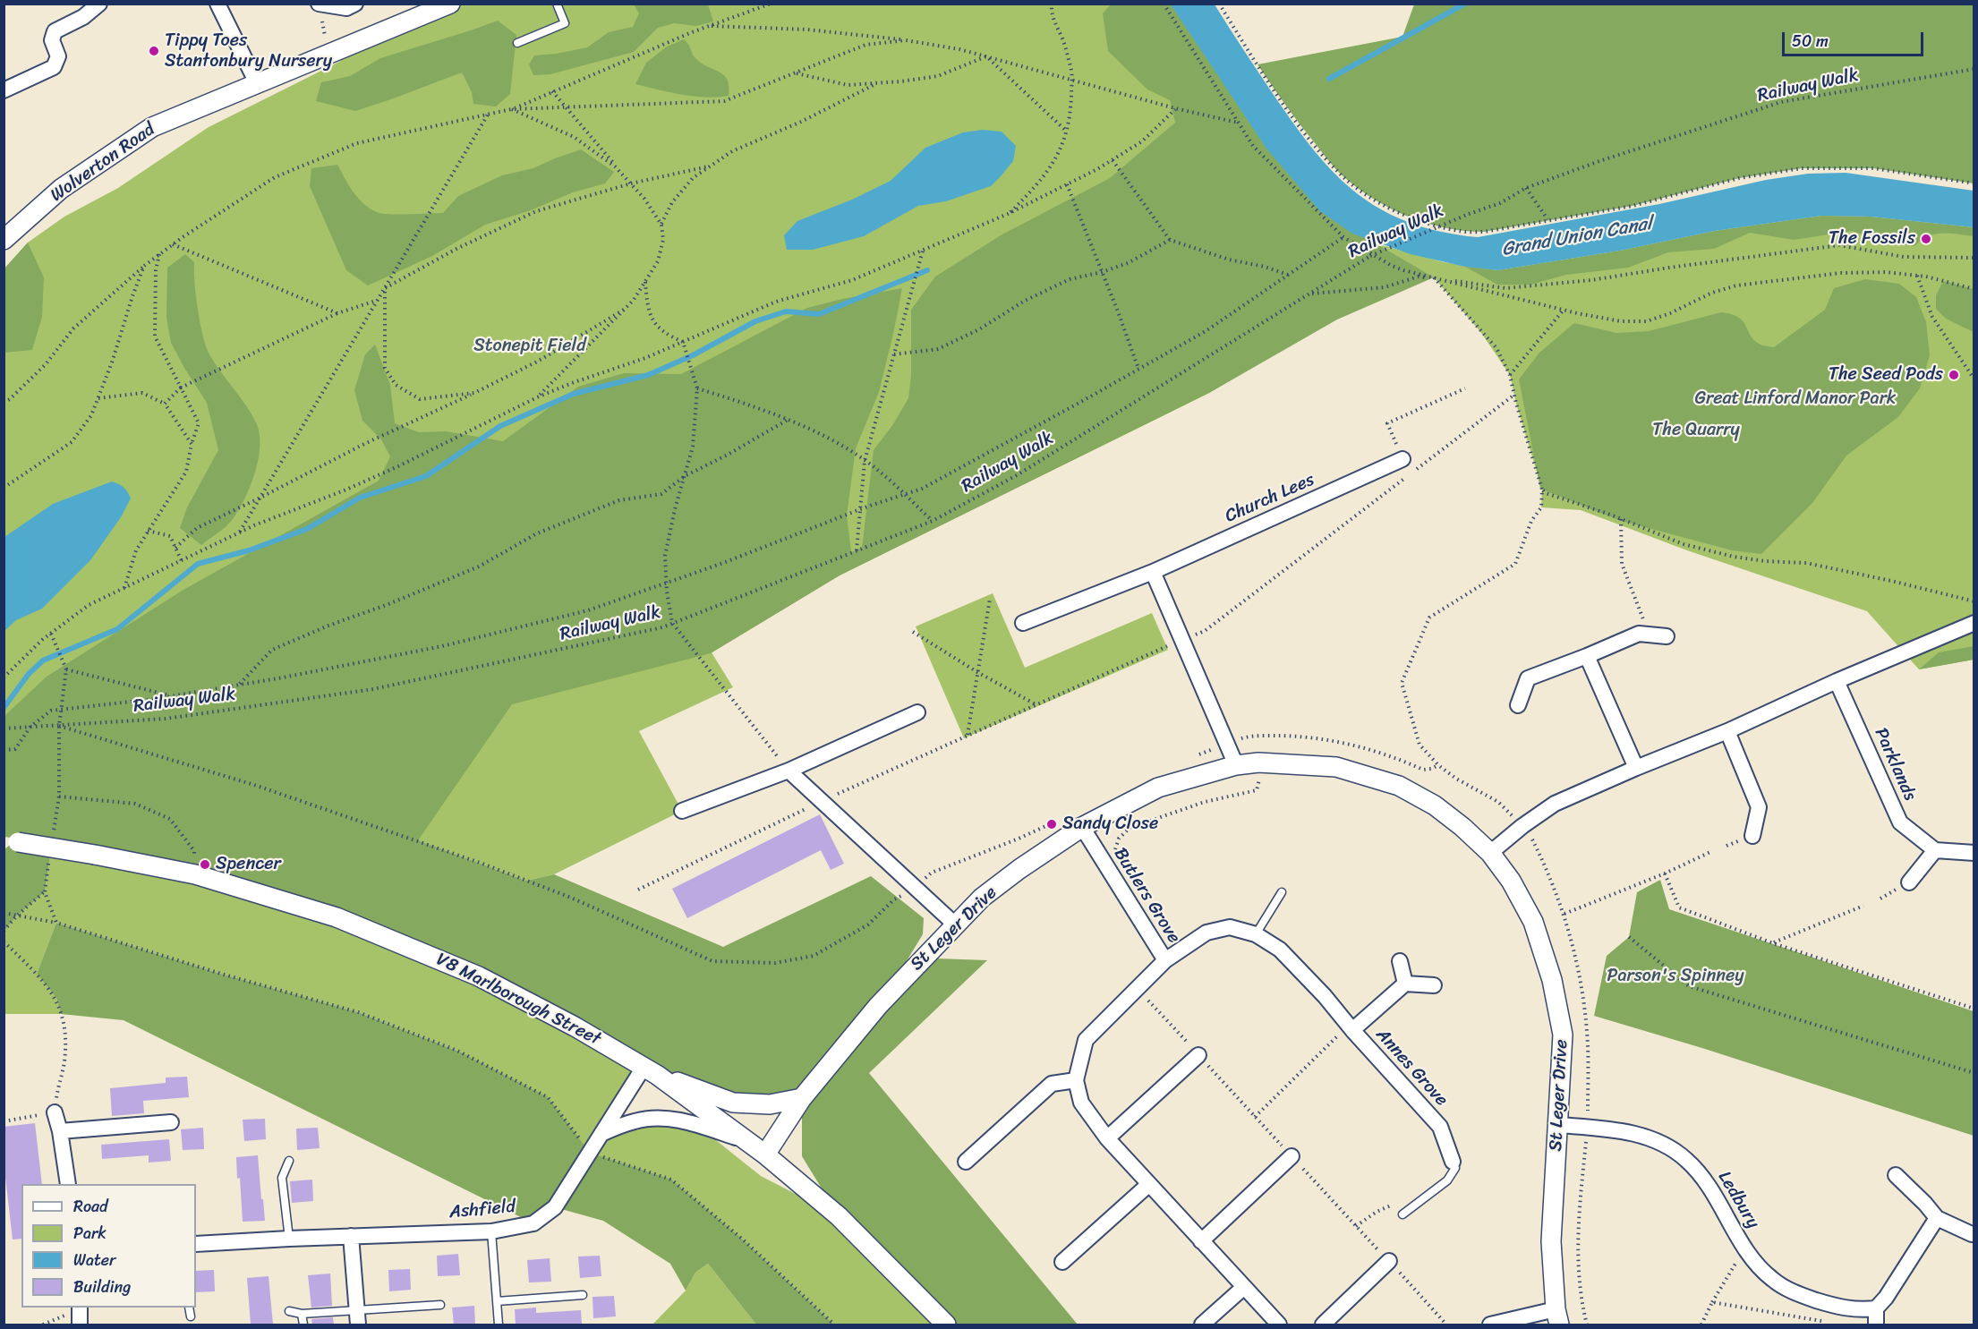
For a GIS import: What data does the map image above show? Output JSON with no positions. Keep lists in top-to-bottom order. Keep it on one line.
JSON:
{"streets":{"street":["Wolverton Road","Church Lees","Parklands","Butlers Grove","St Leger Drive","V8 Marlborough Street","Annes Grove","Ledbury","Ashfield"],"path":["Railway Walk"]},"crossings":[["Butlers Grove","St Leger Drive"],["Butlers Grove","Annes Grove"],["St Leger Drive","V8 Marlborough Street"],["St Leger Drive","Ledbury"],["V8 Marlborough Street","Ashfield"]],"water":["Grand Union Canal"],"parks":["Stonepit Field","Great Linford Manor Park","The Quarry","Parson's Spinney"],"places":["Tippy Toes Stantonbury Nursery","The Fossils","The Seed Pods","Sandy Close","Spencer"],"legend":["Road","Park","Water","Building"],"scale_bar":"50 m"}
